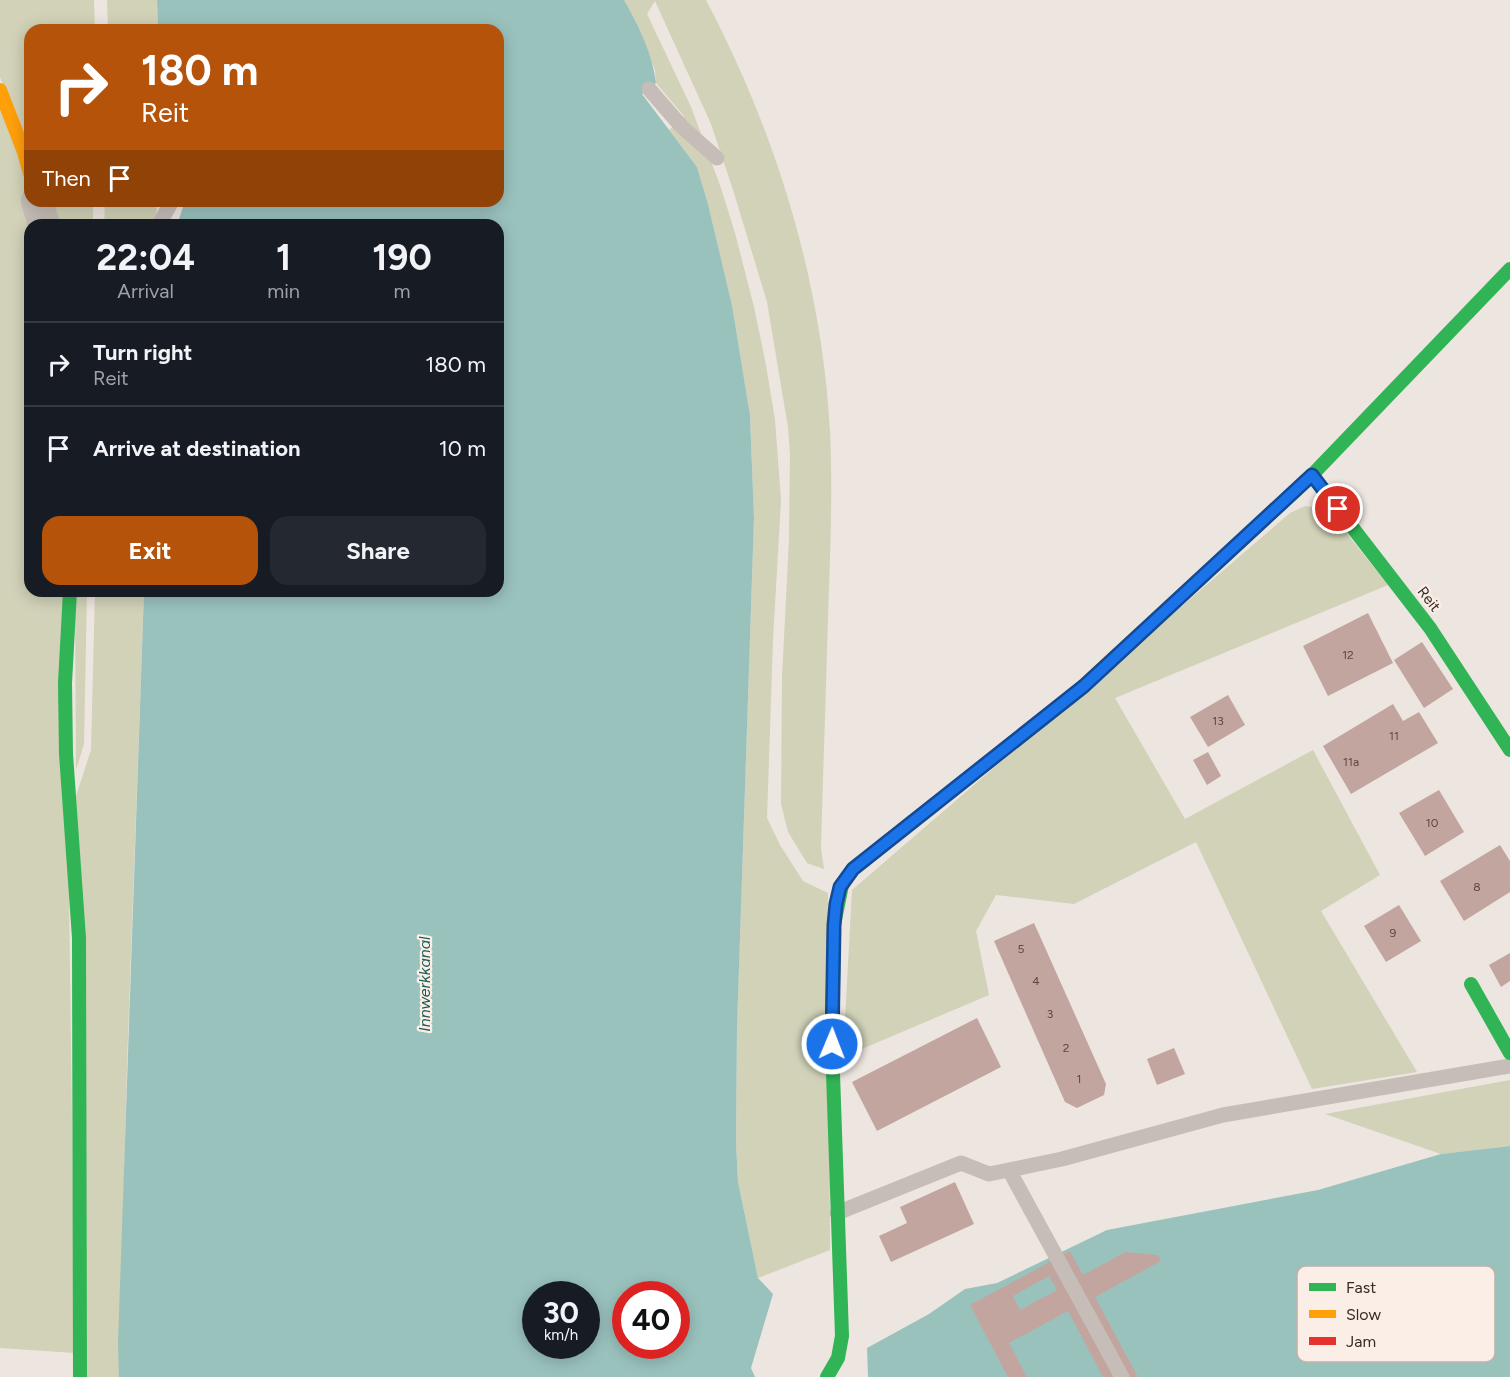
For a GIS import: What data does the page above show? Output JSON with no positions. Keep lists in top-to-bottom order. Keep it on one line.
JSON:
{"streets":{"street":["Reit"]},"water":["Innwerkkanal"],"house_numbers":["12","13","11","11a","10","8","9","5","4","3","2","1"],"legend":["Fast","Slow","Jam"],"page":{"turn":["180 m","Reit"],"then":"Then","eta":["22:04","Arrival","1","min","190","m"],"list":[{"name":"Turn right","note":"Reit","value":"180 m"},{"name":"Arrive at destination","value":"10 m"}],"buttons":["Exit","Share"],"speed":"30 km/h","limit":"40"}}
